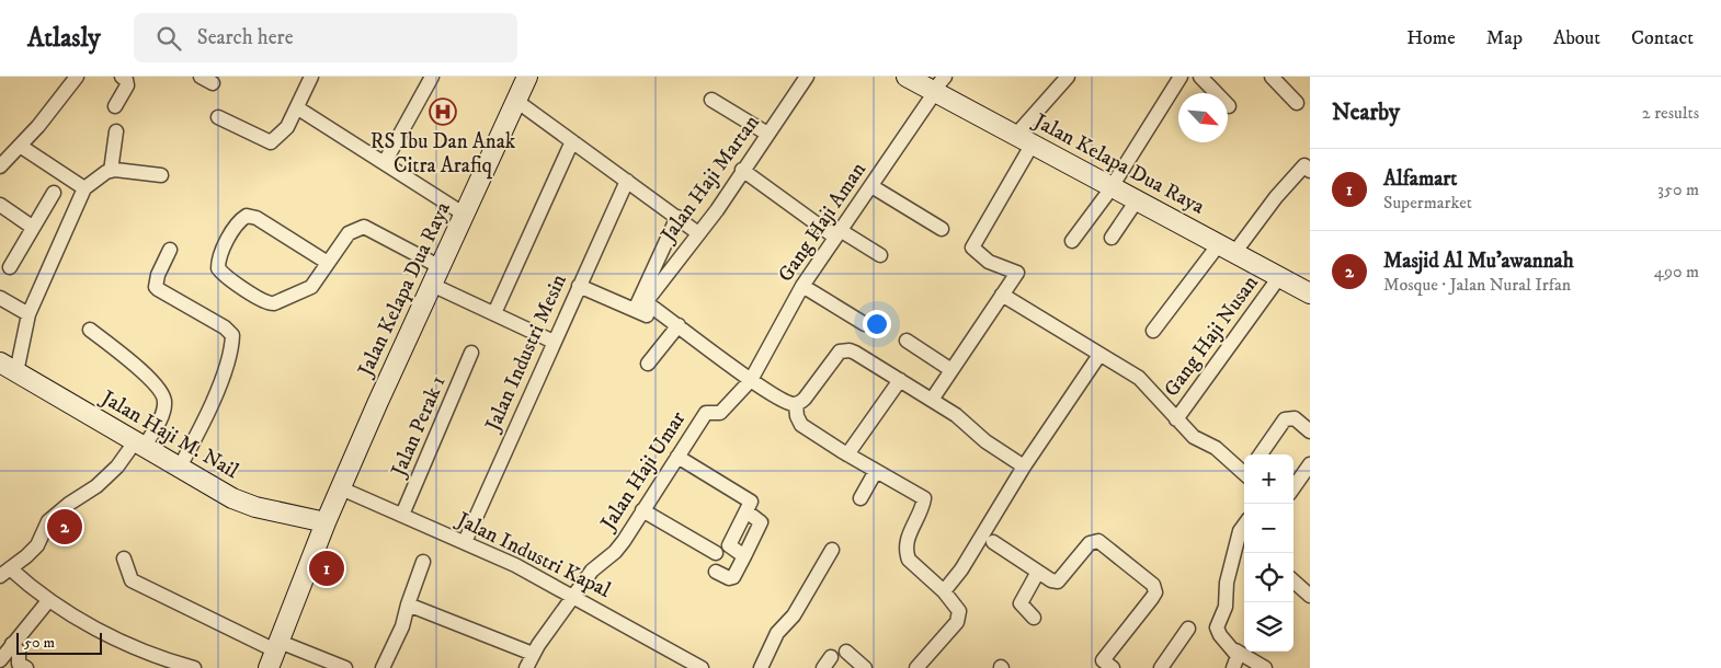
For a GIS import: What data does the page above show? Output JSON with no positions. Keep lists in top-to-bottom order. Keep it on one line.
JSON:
{"streets":{"main road":["Jalan Kelapa Dua Raya","Jalan Haji M. Nail"],"street":["Jalan Haji Martan","Gang Haji Aman","Gang Haji Nusan","Jalan Industri Mesin","Jalan Perak 1","Jalan Haji Umar","Jalan Industri Kapal"]},"crossings":[["Jalan Kelapa Dua Raya","Gang Haji Aman"],["Jalan Kelapa Dua Raya","Gang Haji Nusan"],["Jalan Kelapa Dua Raya","Jalan Haji M. Nail"],["Jalan Kelapa Dua Raya","Jalan Industri Kapal"],["Gang Haji Aman","Jalan Haji Umar"],["Jalan Industri Mesin","Jalan Industri Kapal"],["Jalan Perak 1","Jalan Industri Kapal"],["Jalan Haji Umar","Jalan Industri Kapal"]],"places":{"hospital":["RS Ibu Dan Anak Citra Arafiq"]},"scale_bar":"50 m","north":"bottom right","page":{"header":"Atlasly","search":"Search here","nav":["Home","Map","About","Contact"],"heading":["Nearby","2 results"],"list":[{"mark":"1","name":"Alfamart","note":"Supermarket","value":"350 m"},{"mark":"2","name":"Masjid Al Mu'awannah","note":"Mosque · Jalan Nural Irfan","value":"490 m"}],"map_buttons":["+","−"],"pins":["2","1"],"scale":"50 m"}}
